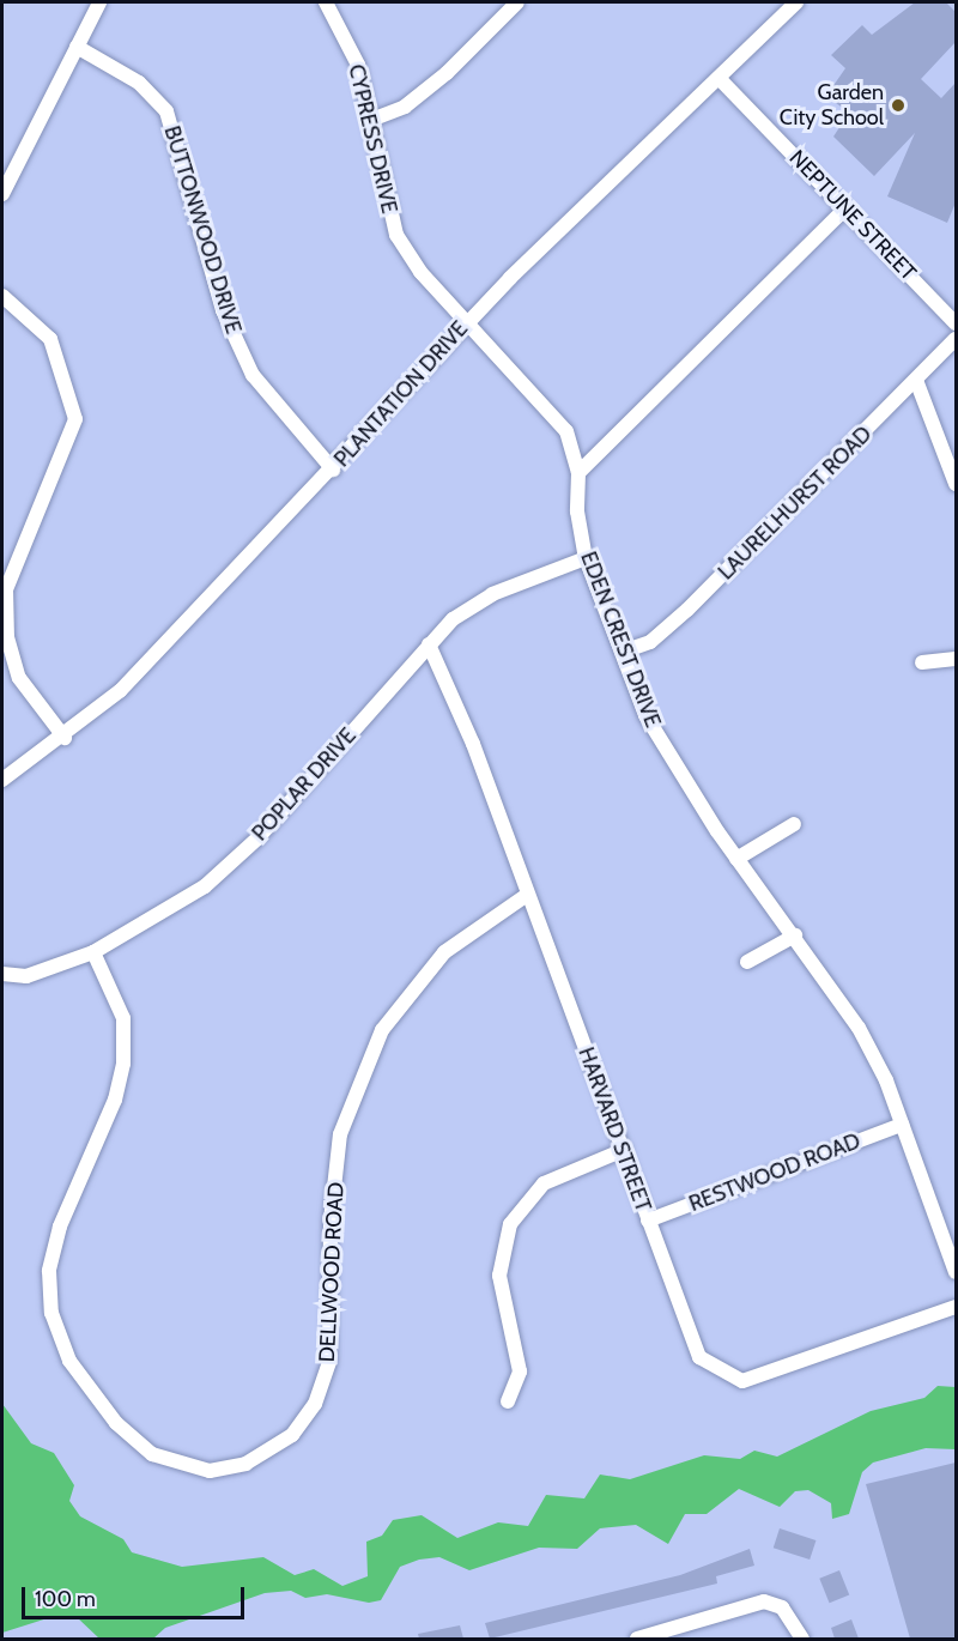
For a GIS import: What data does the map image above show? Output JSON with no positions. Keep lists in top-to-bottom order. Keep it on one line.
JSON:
{"streets":{"street":["CYPRESS DRIVE","NEPTUNE STREET","BUTTONWOOD DRIVE","PLANTATION DRIVE","LAURELHURST ROAD","EDEN CREST DRIVE","POPLAR DRIVE","HARVARD STREET","RESTWOOD ROAD","DELLWOOD ROAD"]},"crossings":[["CYPRESS DRIVE","PLANTATION DRIVE"],["CYPRESS DRIVE","EDEN CREST DRIVE"],["NEPTUNE STREET","PLANTATION DRIVE"],["BUTTONWOOD DRIVE","PLANTATION DRIVE"],["LAURELHURST ROAD","EDEN CREST DRIVE"],["EDEN CREST DRIVE","POPLAR DRIVE"],["EDEN CREST DRIVE","RESTWOOD ROAD"],["POPLAR DRIVE","HARVARD STREET"],["POPLAR DRIVE","DELLWOOD ROAD"],["HARVARD STREET","RESTWOOD ROAD"],["HARVARD STREET","DELLWOOD ROAD"]],"places":["Garden City School"],"scale_bar":"100 m"}
